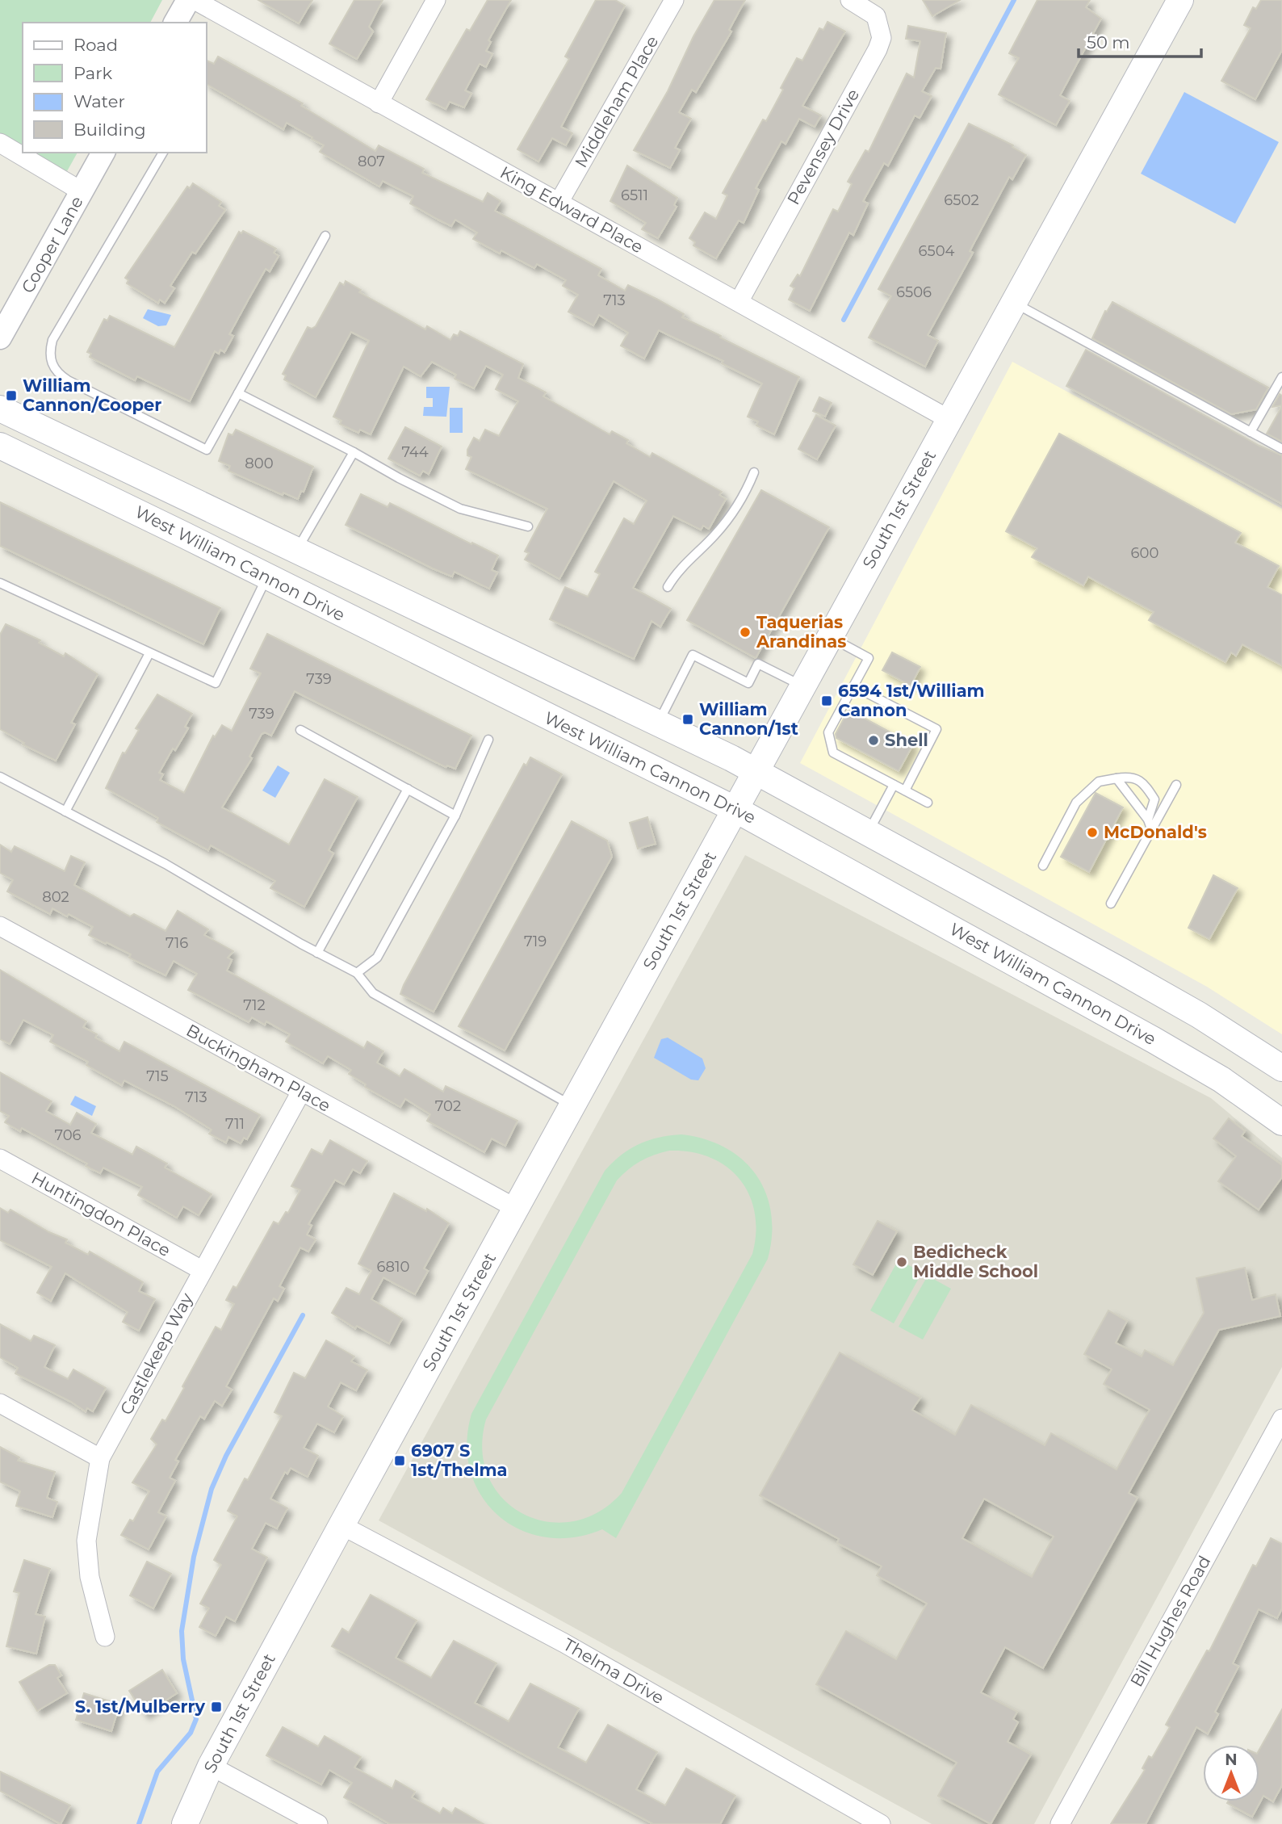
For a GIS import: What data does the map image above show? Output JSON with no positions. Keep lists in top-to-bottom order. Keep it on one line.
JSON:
{"streets":{"main road":["South 1st Street","West William Cannon Drive"],"street":["Middleham Place","Pevensey Drive","King Edward Place","Cooper Lane","Buckingham Place","Huntingdon Place","Castlekeep Way","Bill Hughes Road","Thelma Drive"]},"crossings":[["Middleham Place","King Edward Place"],["Pevensey Drive","King Edward Place"],["King Edward Place","South 1st Street"],["South 1st Street","West William Cannon Drive"],["South 1st Street","Buckingham Place"],["South 1st Street","Thelma Drive"],["Buckingham Place","Castlekeep Way"],["Huntingdon Place","Castlekeep Way"]],"places":{"transit":["William Cannon/Cooper","6594 1st/William Cannon","William Cannon/1st","6907 S 1st/Thelma","S. 1st/Mulberry"],"other":["Taquerias Arandinas","Shell","McDonald's","Bedicheck Middle School"]},"house_numbers":["807","6511","6502","6504","6506","713","744","800","600","739","739","802","719","716","712","715","713","702","711","706","6810"],"legend":["Road","Park","Water","Building"],"scale_bar":"50 m","north":"top"}
